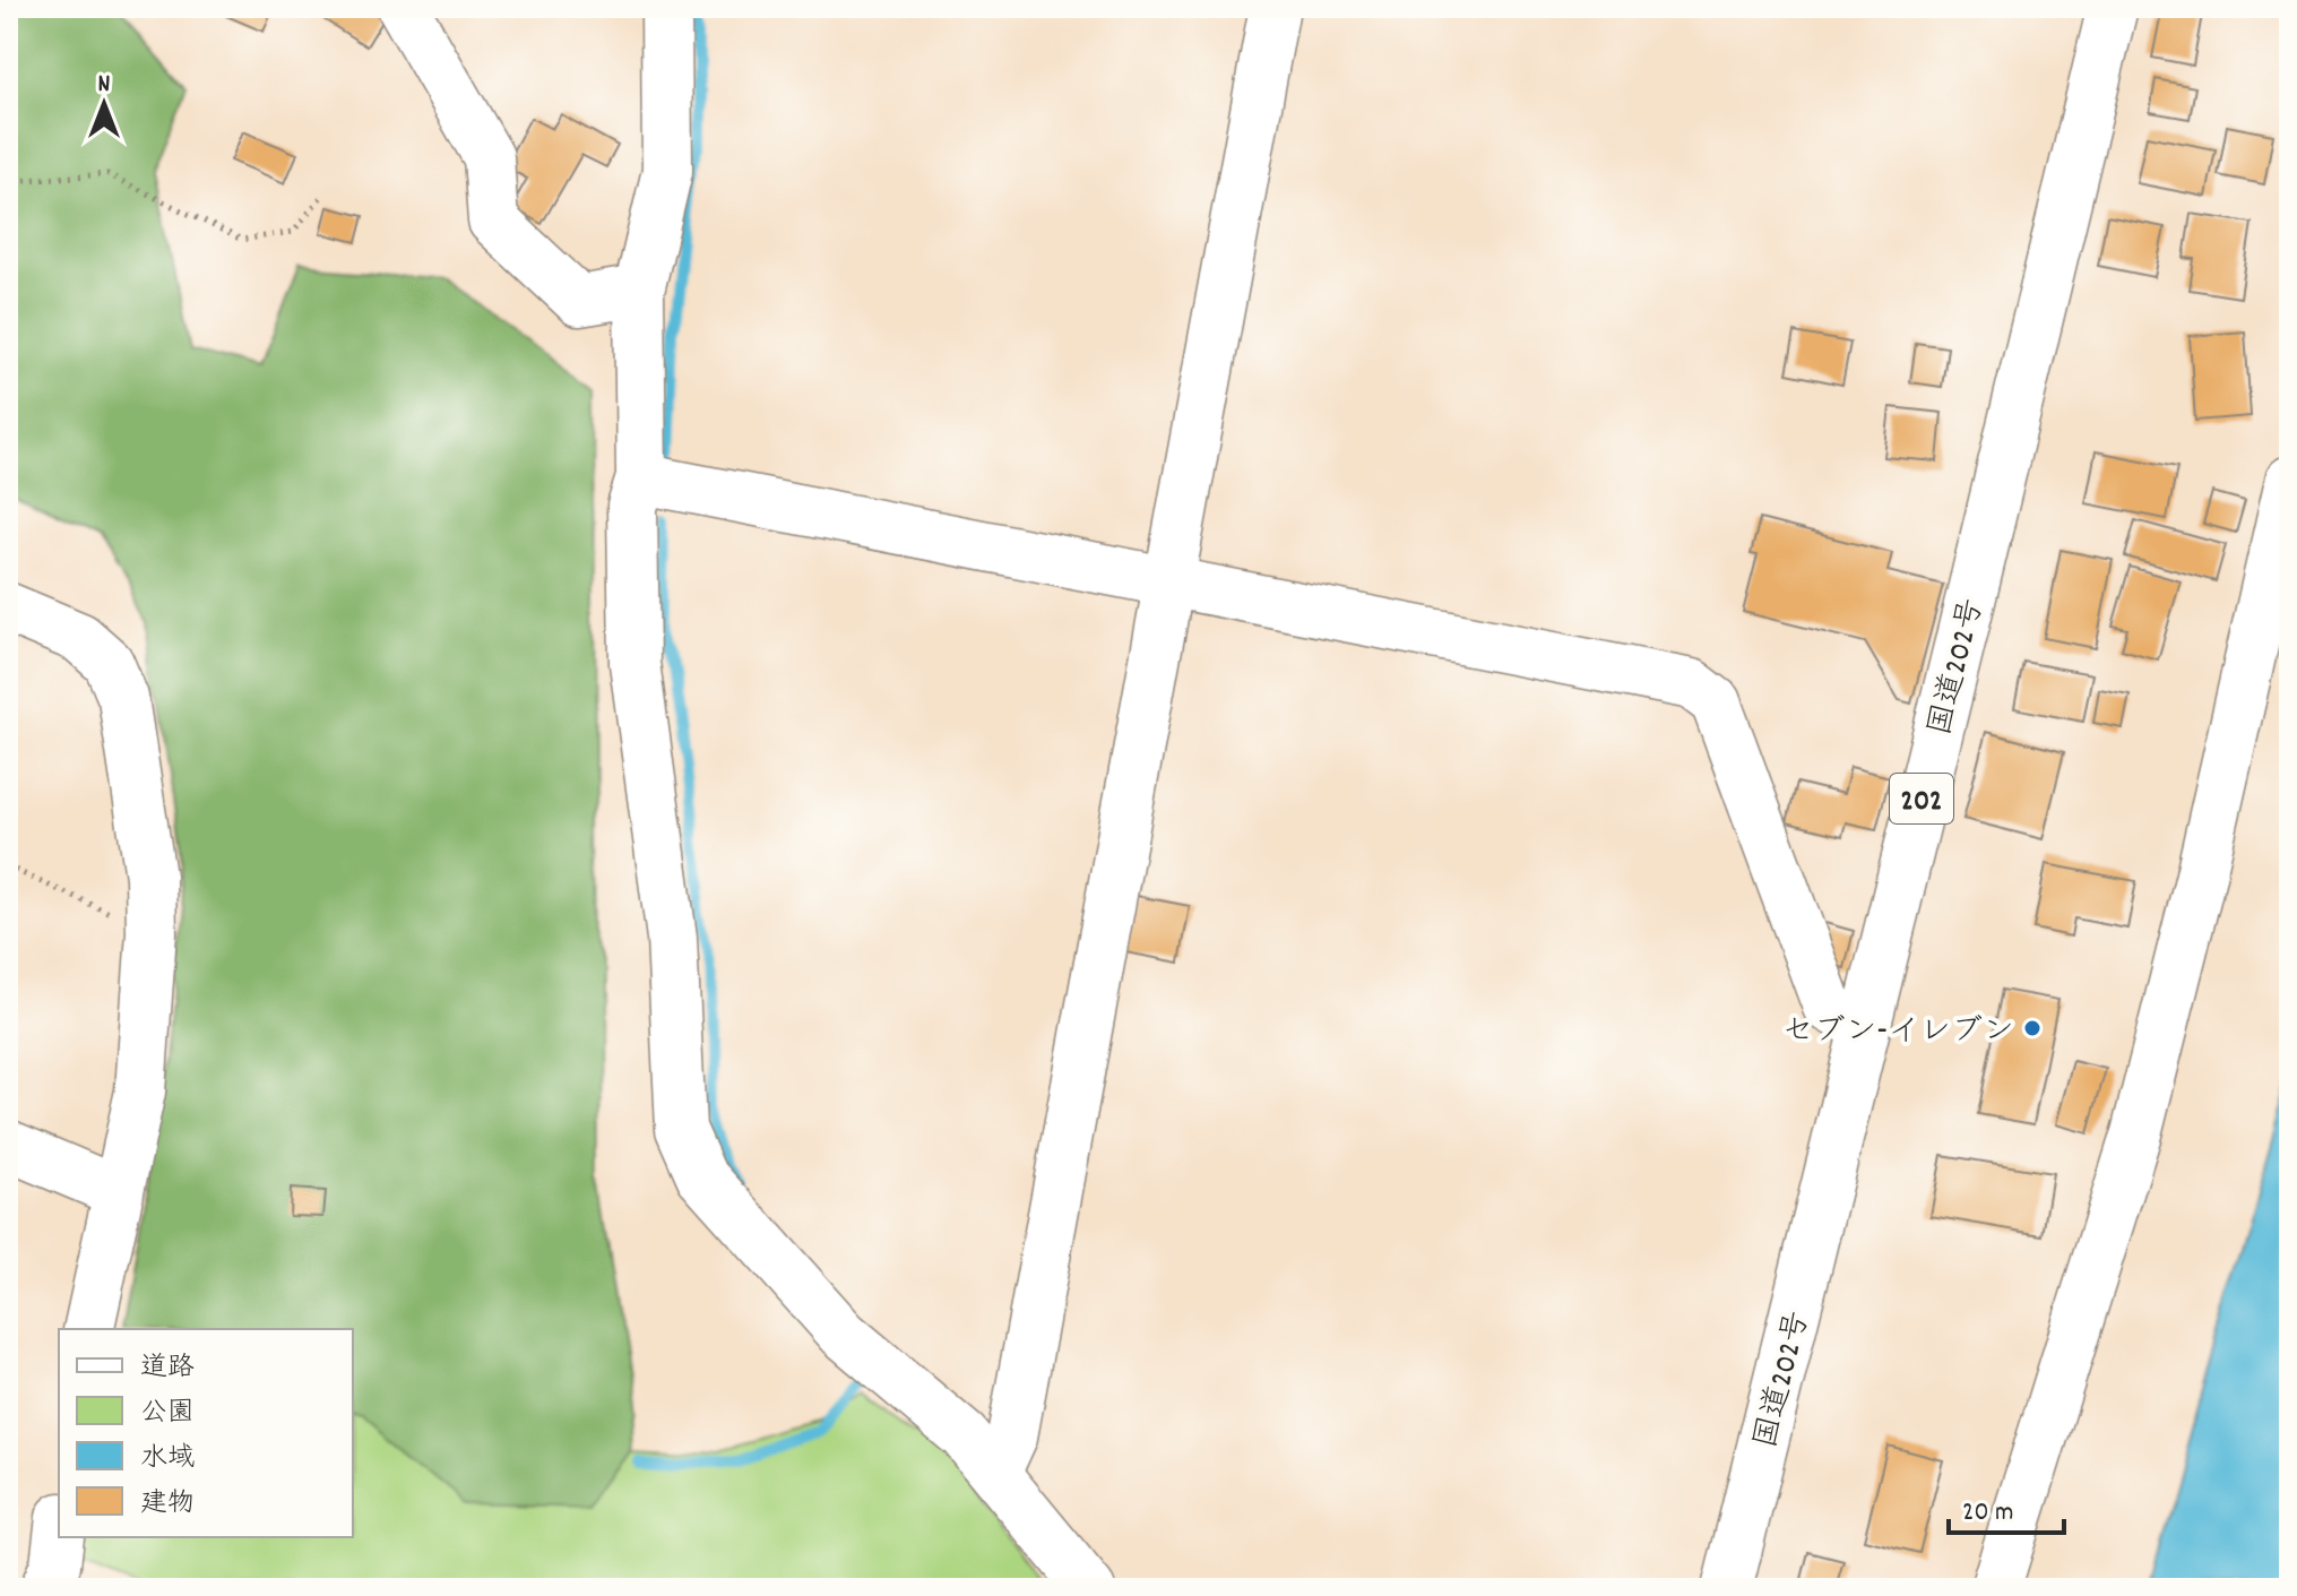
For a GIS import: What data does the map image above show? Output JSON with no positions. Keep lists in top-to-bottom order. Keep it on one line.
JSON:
{"streets":{"main road":["国道202号","202"]},"places":["セブン-イレブン"],"legend":["道路","公園","水域","建物"],"scale_bar":"20 m","north":"top"}
